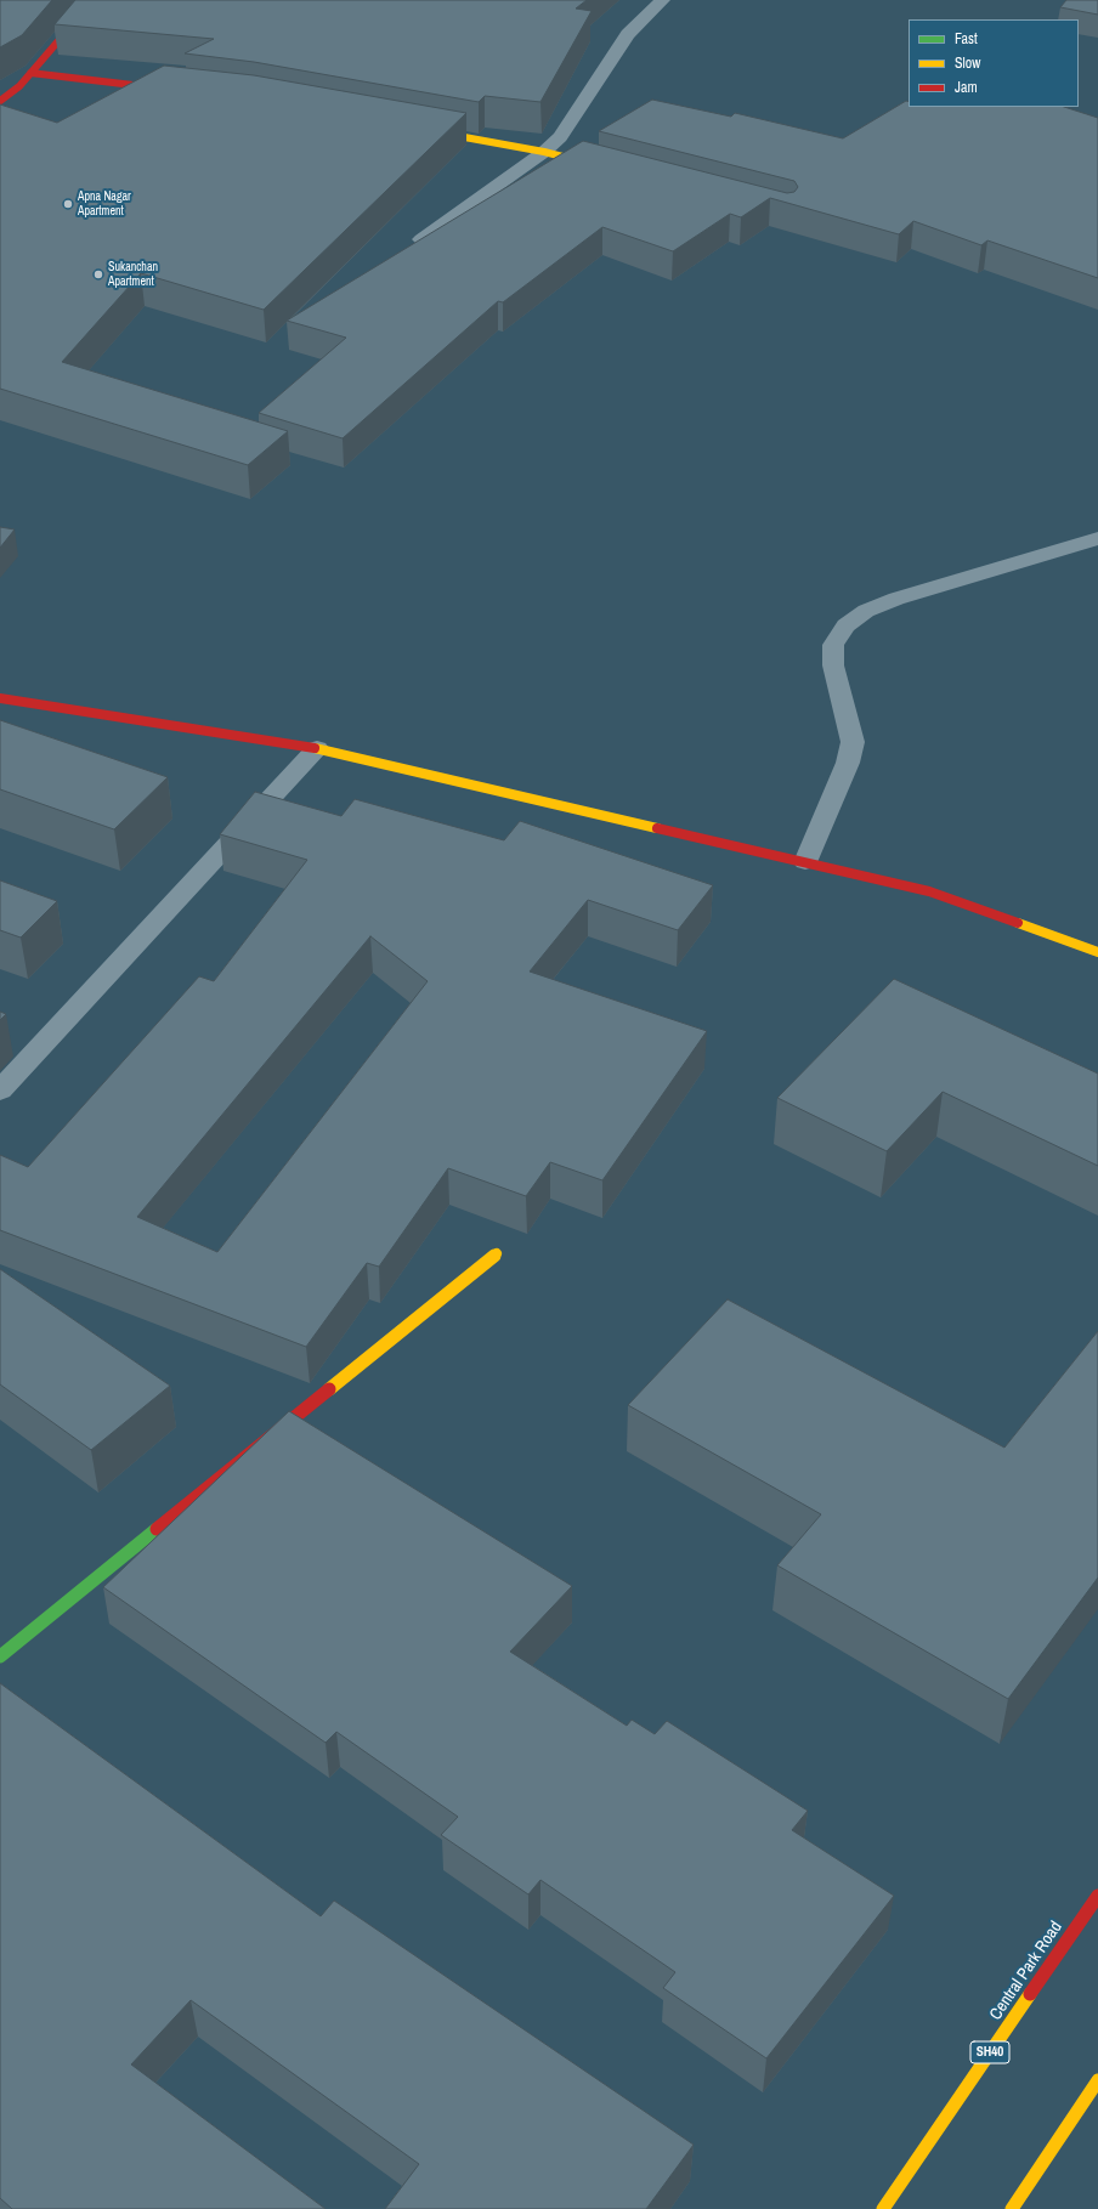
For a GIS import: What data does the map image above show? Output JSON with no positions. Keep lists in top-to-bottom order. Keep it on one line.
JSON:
{"streets":{"street":["Central Park Road","SH40"]},"places":["Apna Nagar Apartment","Sukanchan Apartment"],"legend":["Fast","Slow","Jam"]}
